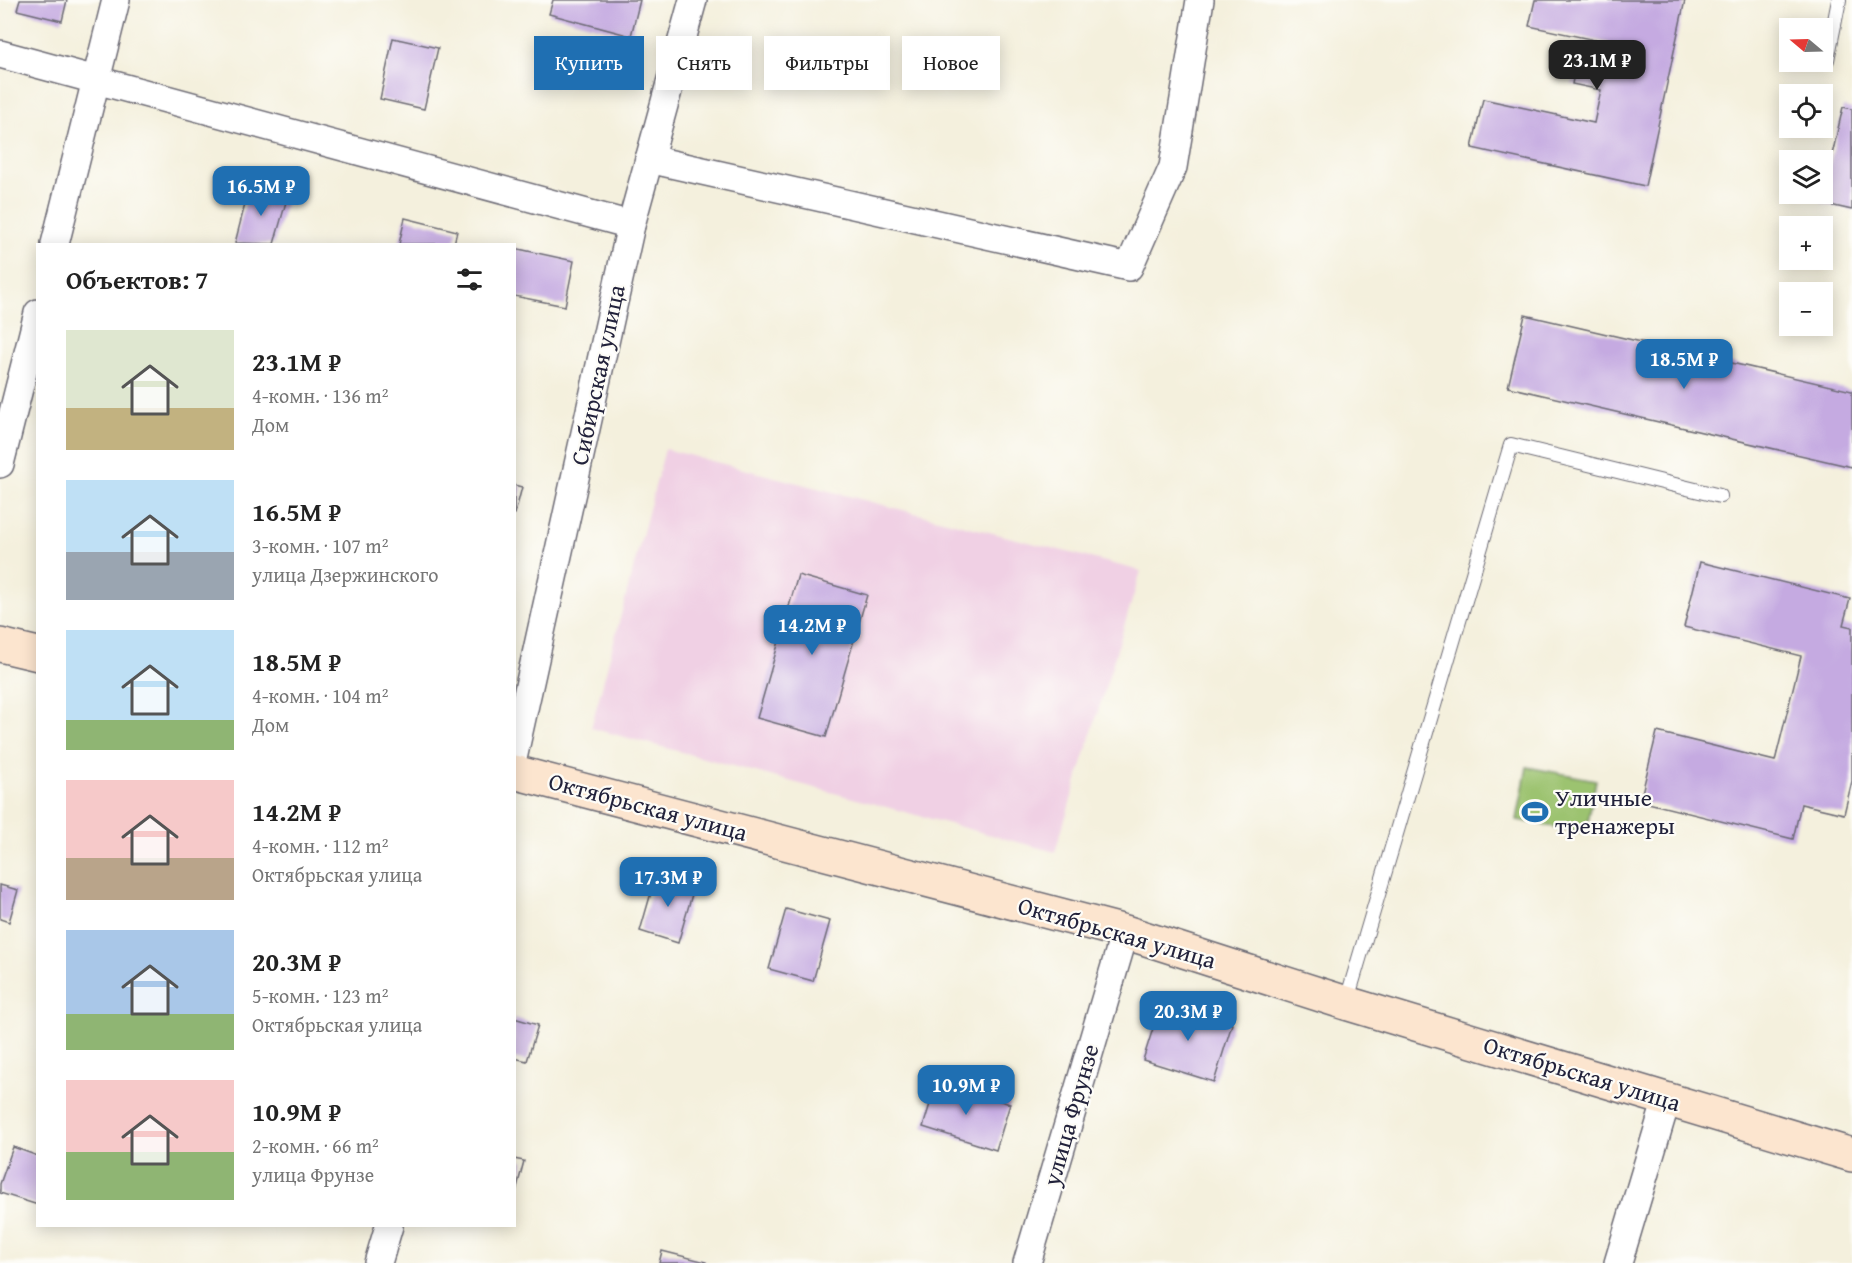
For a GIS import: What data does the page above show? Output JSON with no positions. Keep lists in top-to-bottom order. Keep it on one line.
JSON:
{"streets":{"street":["Сибирская улица","Октябрьская улица","улица Фрунзе"]},"crossings":[["Октябрьская улица","улица Фрунзе"]],"places":{"sports":["Уличные тренажеры"]},"north":"left","page":{"map_buttons":["+","−"],"chip":["Купить","Снять","Фильтры","Новое"],"price":["23.1M ₽","16.5M ₽","18.5M ₽","14.2M ₽","17.3M ₽","20.3M ₽","10.9M ₽"],"heading":"Объектов: 7","list":[{"name":"23.1M ₽","note":"4-комн. · 136 m² · Дом"},{"name":"16.5M ₽","note":"3-комн. · 107 m² · улица Дзержинского"},{"name":"18.5M ₽","note":"4-комн. · 104 m² · Дом"},{"name":"14.2M ₽","note":"4-комн. · 112 m² · Октябрьская улица"},{"name":"20.3M ₽","note":"5-комн. · 123 m² · Октябрьская улица"},{"name":"10.9M ₽","note":"2-комн. · 66 m² · улица Фрунзе"}]}}
